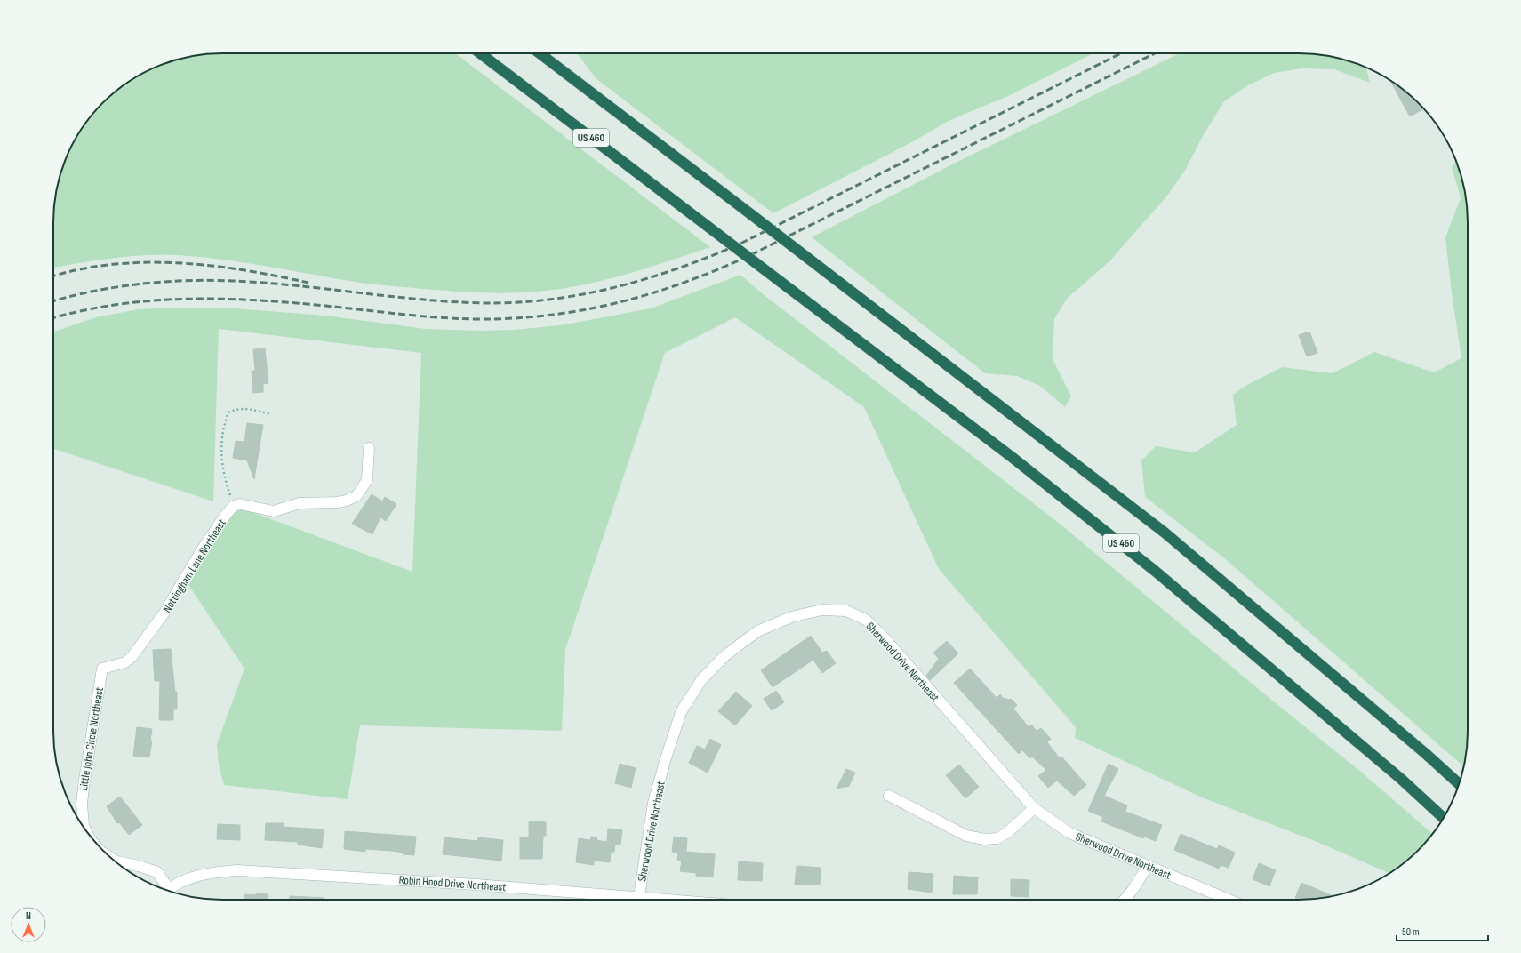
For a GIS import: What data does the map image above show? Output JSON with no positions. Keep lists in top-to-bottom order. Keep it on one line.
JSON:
{"streets":{"highway":["US 460"],"street":["Nottingham Lane Northeast","Sherwood Drive Northeast","Little John Circle Northeast","Robin Hood Drive Northeast"]},"crossings":[["Nottingham Lane Northeast","Little John Circle Northeast"],["Sherwood Drive Northeast","Robin Hood Drive Northeast"]],"scale_bar":"50 m","north":"top"}
